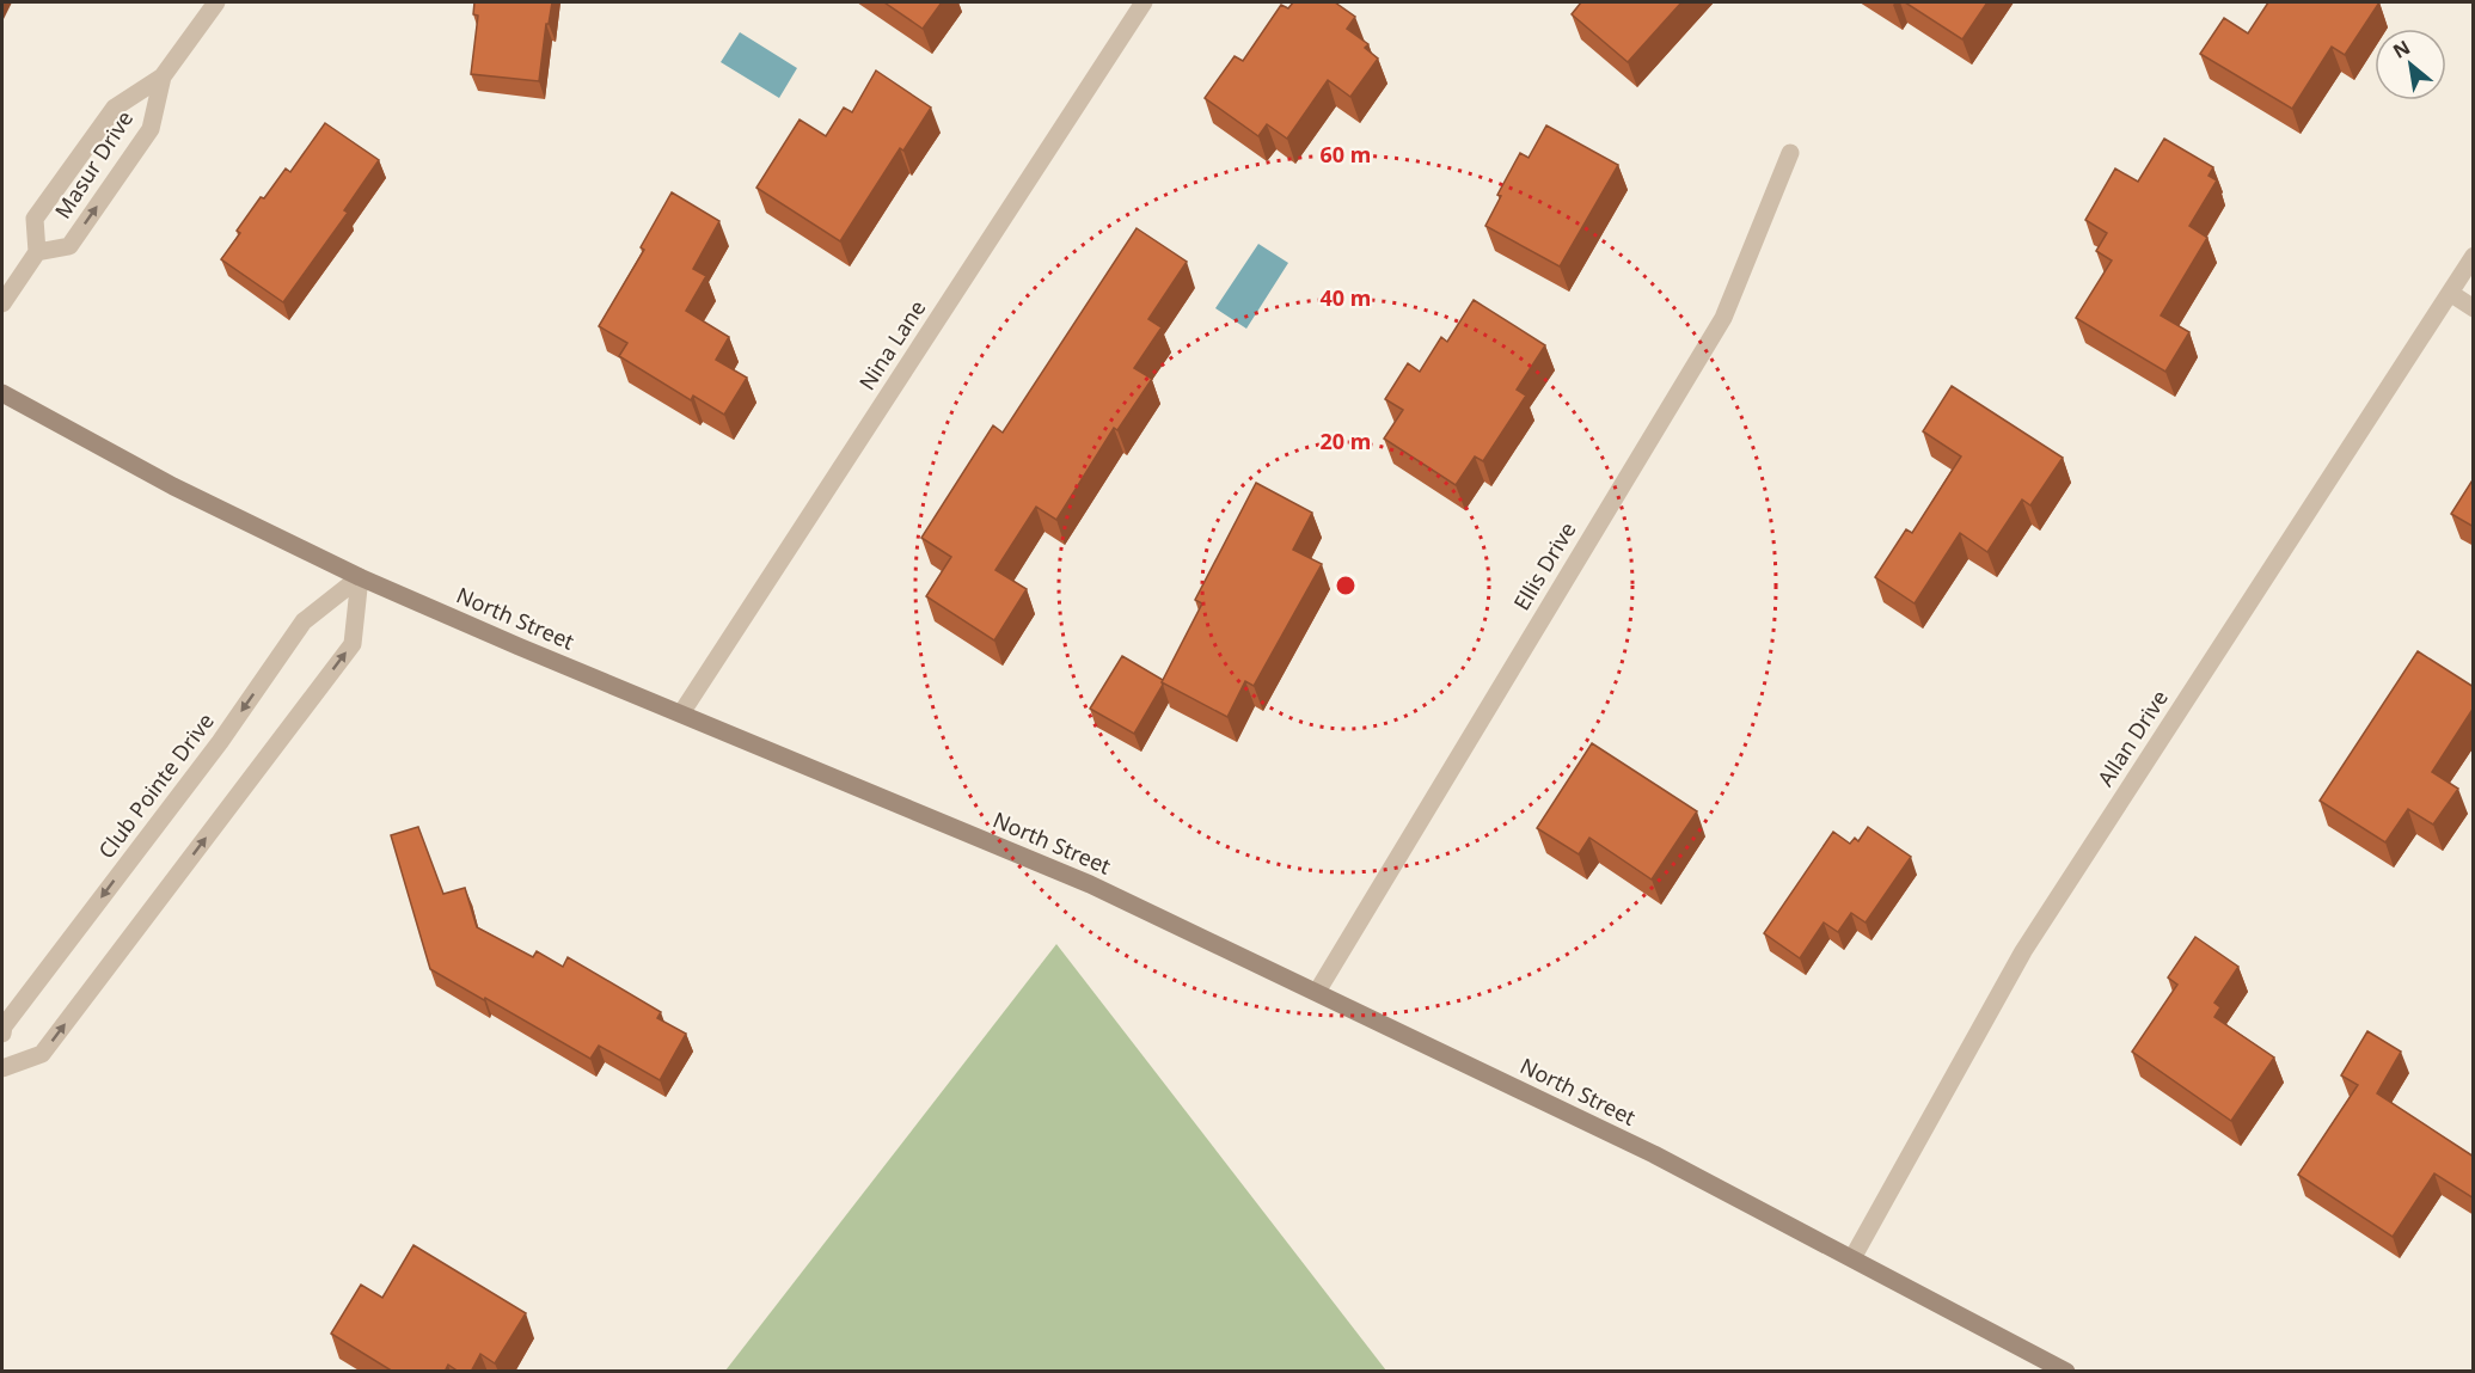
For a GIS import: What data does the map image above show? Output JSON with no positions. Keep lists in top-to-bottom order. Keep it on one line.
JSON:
{"streets":{"main road":["North Street"],"street":["Masur Drive","Nina Lane","Ellis Drive","Allan Drive","Club Pointe Drive"]},"crossings":[["Nina Lane","North Street"],["Ellis Drive","North Street"],["North Street","Allan Drive"],["North Street","Club Pointe Drive"]],"north":"top left","rings":["60 m","40 m","20 m"]}
